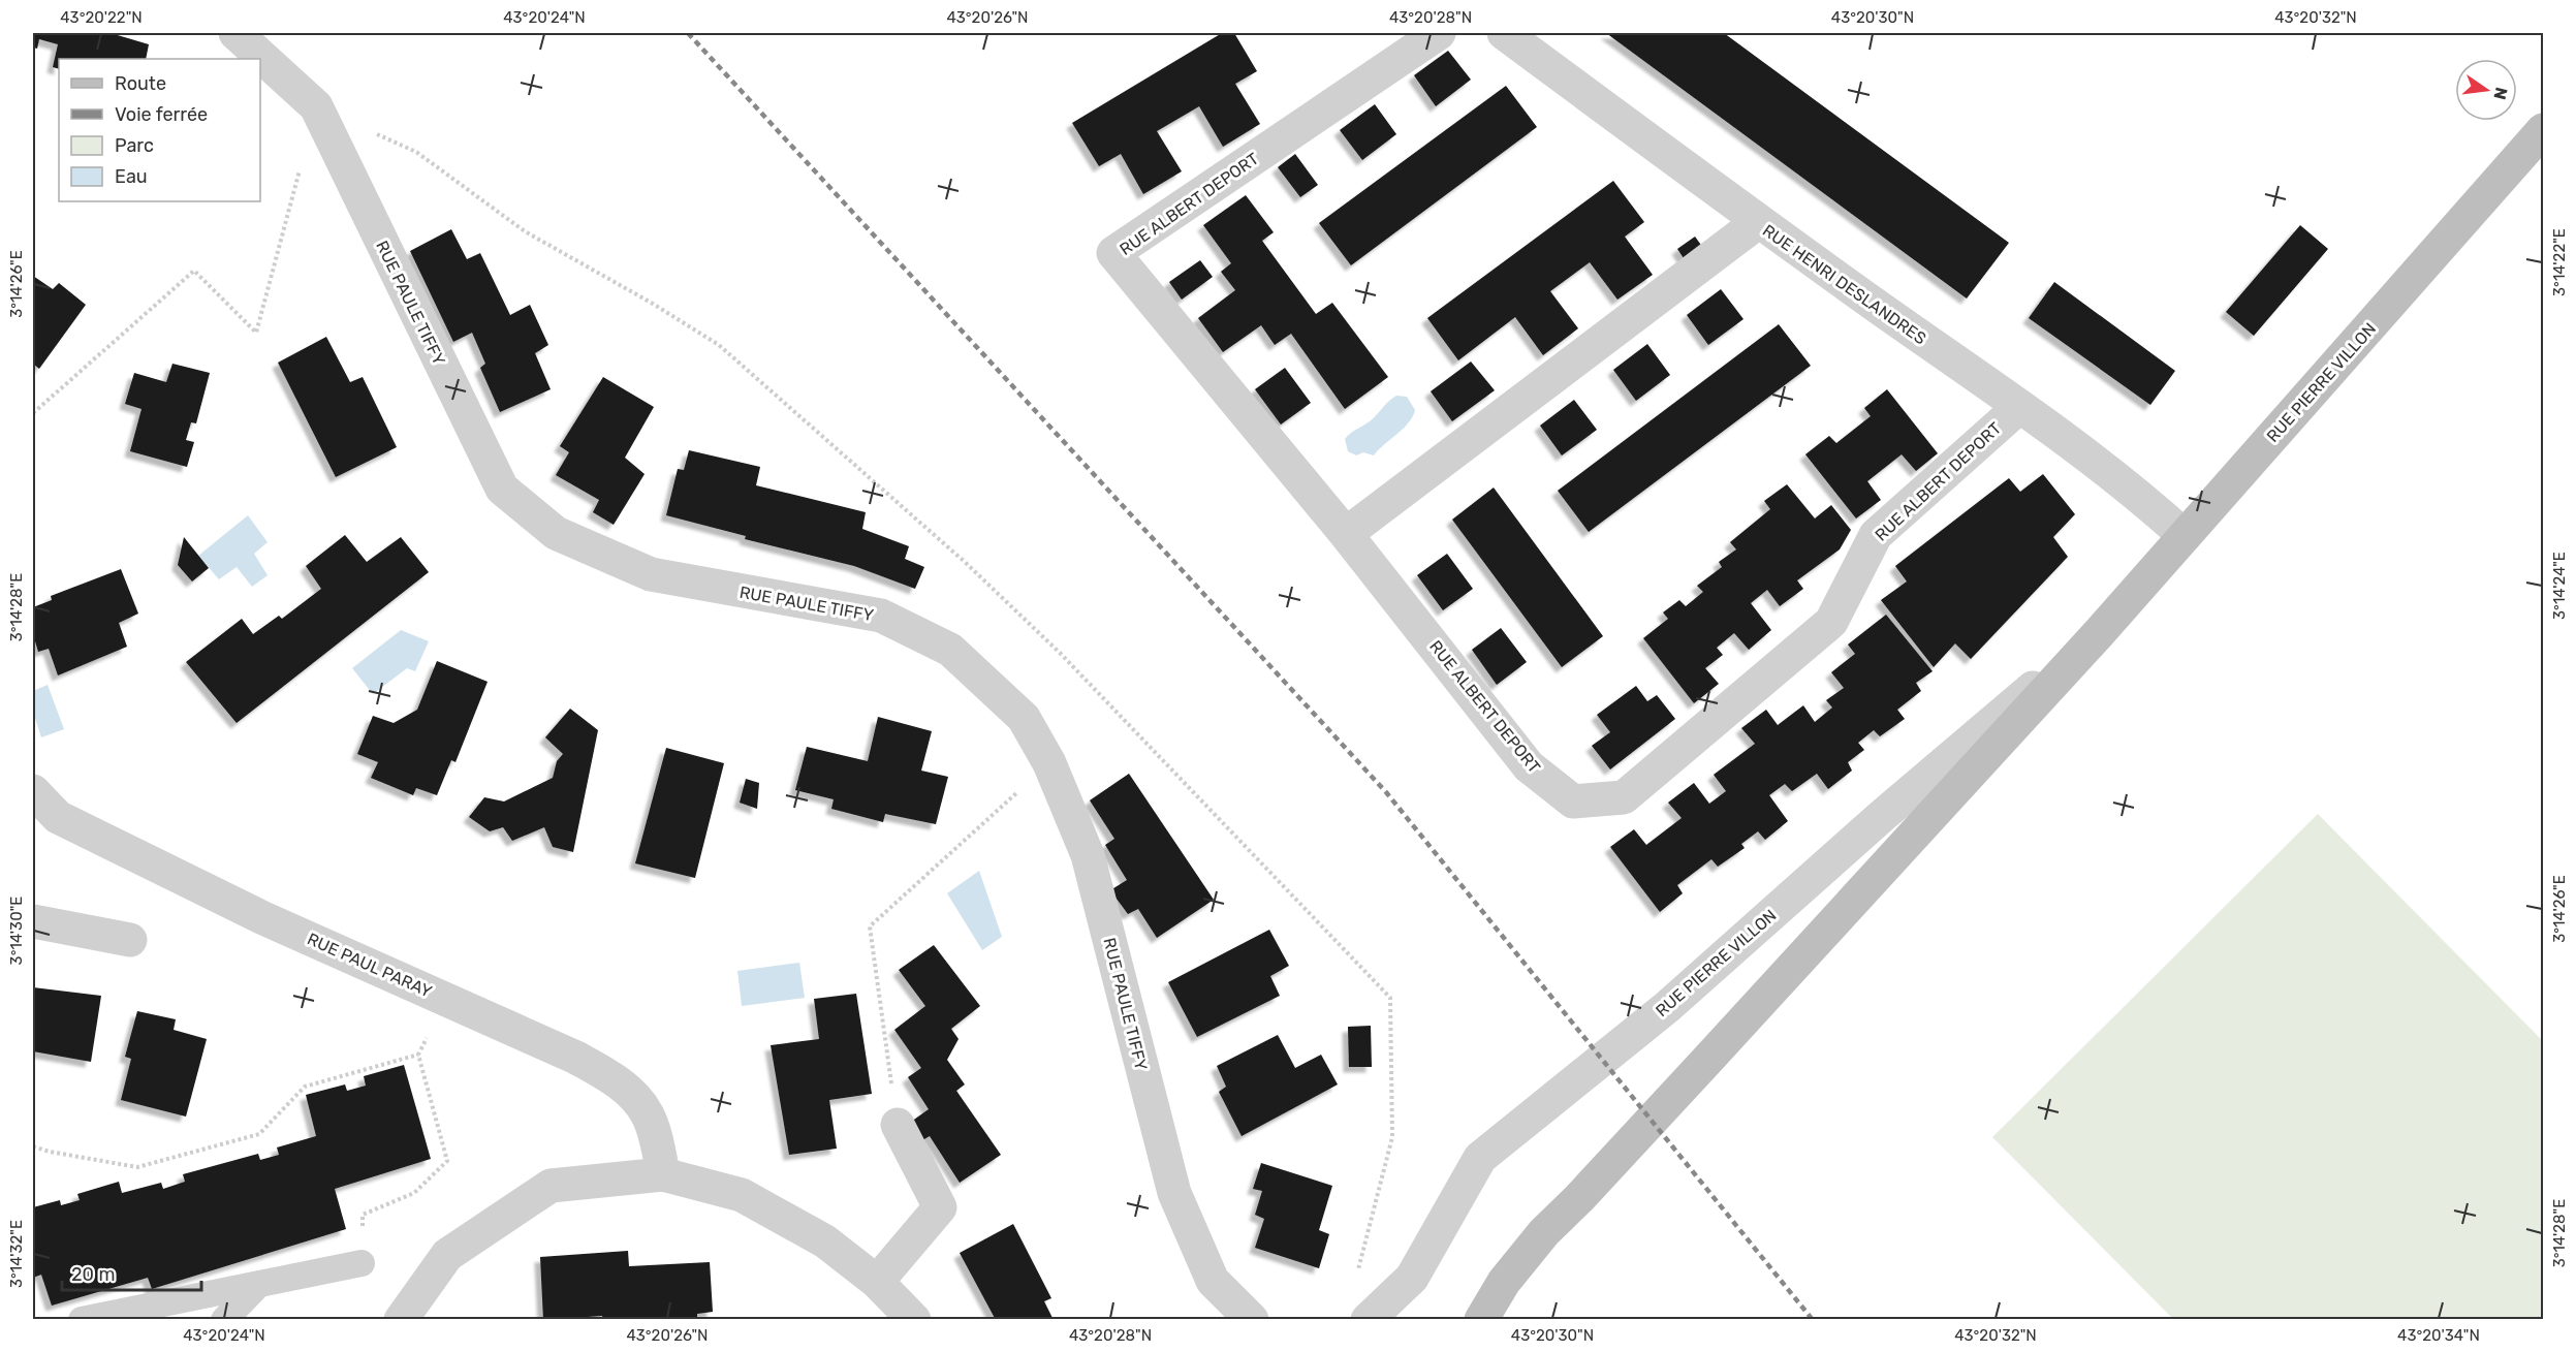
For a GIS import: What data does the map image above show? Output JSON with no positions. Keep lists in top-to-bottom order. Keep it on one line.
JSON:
{"streets":{"street":["RUE ALBERT DEPORT","RUE HENRI DESLANDRES","RUE PAULE TIFFY","RUE PIERRE VILLON","RUE PAUL PARAY"]},"crossings":[["RUE ALBERT DEPORT","RUE HENRI DESLANDRES"],["RUE HENRI DESLANDRES","RUE PIERRE VILLON"]],"legend":["Route","Voie ferrée","Parc","Eau"],"scale_bar":"20 m","north":"right","coordinates":["43°20'22\"N","43°20'24\"N","43°20'26\"N","43°20'28\"N","43°20'30\"N","43°20'32\"N","3°14'22\"E","3°14'26\"E","3°14'24\"E","3°14'28\"E","3°14'30\"E","3°14'32\"E","43°20'34\"N"]}
